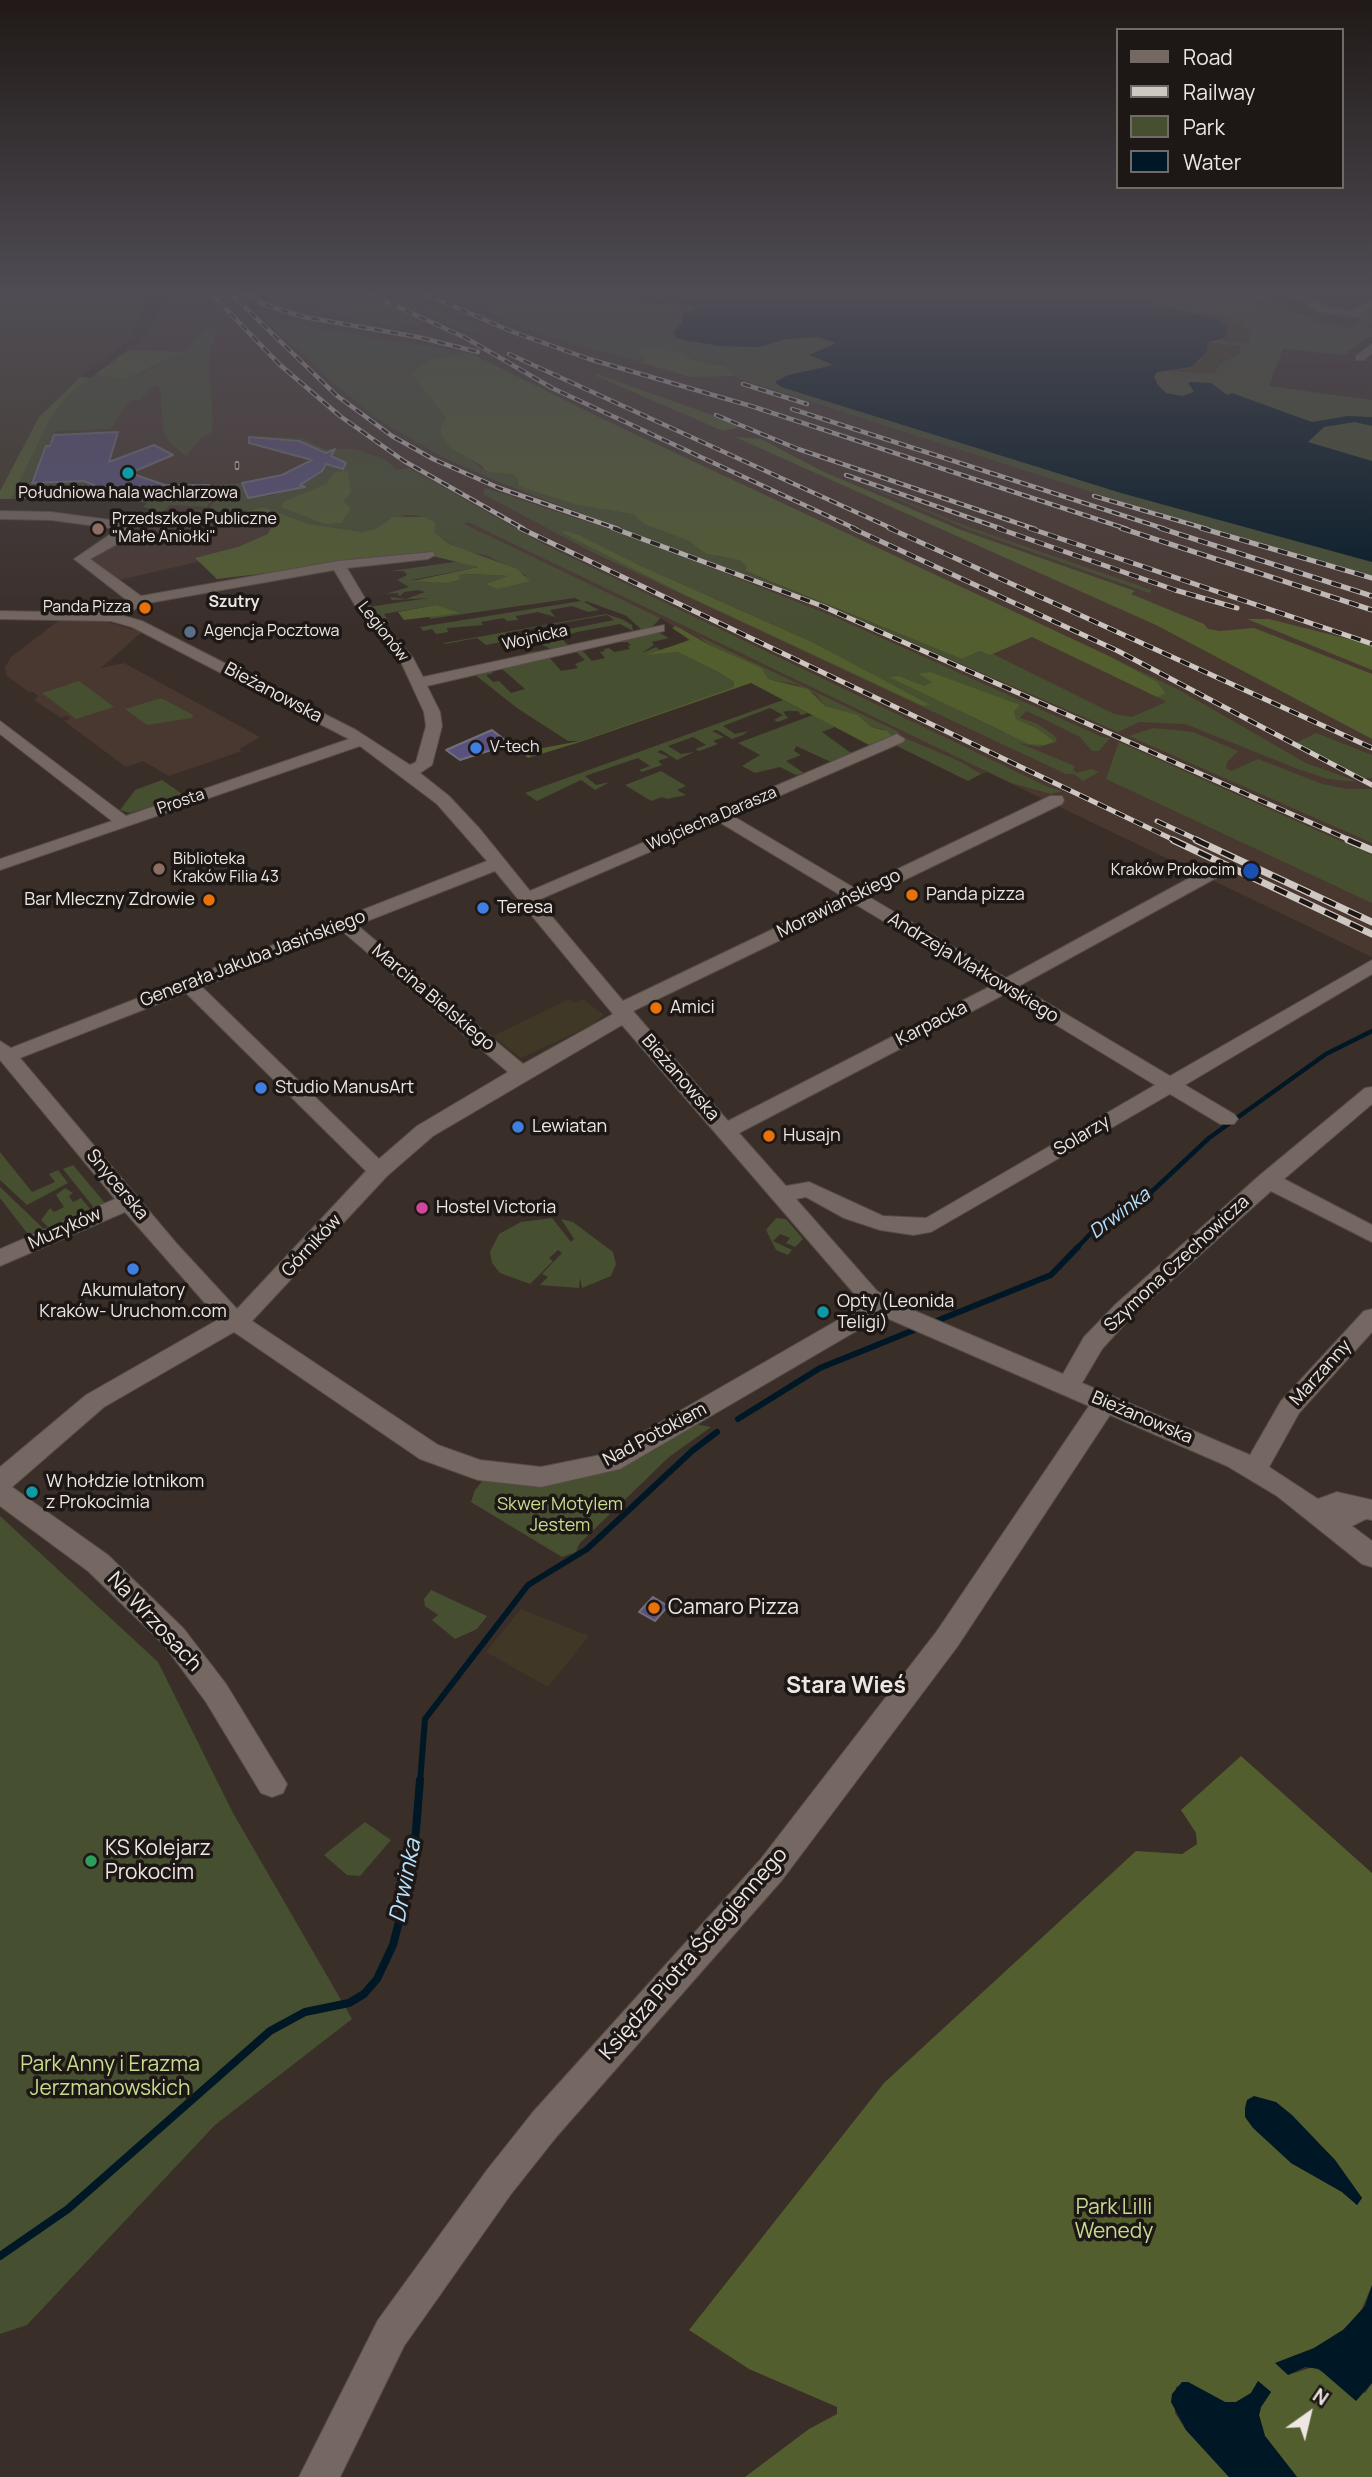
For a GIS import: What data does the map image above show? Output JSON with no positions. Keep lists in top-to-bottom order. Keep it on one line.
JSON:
{"streets":{"street":["Legionów","Wojnicka","Bieżanowska","Prosta","Wojciecha Darasza","Morawiańskiego","Generała Jakuba Jasińskiego","Andrzeja Małkowskiego","Marcina Bielskiego","Karpacka","Solarzy","Snycerska","Muzyków","Górników","Szymona Czechowicza","Marzanny","Nad Potokiem","Na Wrzosach","Księdza Piotra Ściegiennego"]},"crossings":[["Legionów","Wojnicka"],["Legionów","Bieżanowska"],["Bieżanowska","Prosta"],["Bieżanowska","Wojciecha Darasza"],["Bieżanowska","Morawiańskiego"],["Bieżanowska","Generała Jakuba Jasińskiego"],["Bieżanowska","Karpacka"],["Bieżanowska","Solarzy"],["Bieżanowska","Górników"],["Bieżanowska","Szymona Czechowicza"],["Bieżanowska","Marzanny"],["Bieżanowska","Nad Potokiem"],["Bieżanowska","Księdza Piotra Ściegiennego"],["Wojciecha Darasza","Andrzeja Małkowskiego"],["Morawiańskiego","Andrzeja Małkowskiego"],["Morawiańskiego","Górników"],["Generała Jakuba Jasińskiego","Marcina Bielskiego"],["Generała Jakuba Jasińskiego","Snycerska"],["Andrzeja Małkowskiego","Karpacka"],["Andrzeja Małkowskiego","Solarzy"],["Marcina Bielskiego","Górników"],["Snycerska","Muzyków"],["Snycerska","Górników"],["Snycerska","Nad Potokiem"],["Górników","Nad Potokiem"]],"districts":["Szutry","Stara Wieś"],"water":["Drwinka"],"parks":["Skwer Motylem Jestem","Park Anny i Erazma Jerzmanowskich","Park Lilli Wenedy"],"places":["Południowa hala wachlarzowa","Przedszkole Publiczne \"Małe Aniołki\"","Panda Pizza","Agencja Pocztowa","V-tech","Biblioteka Kraków Filia 43","Kraków Prokocim","Panda pizza","Bar Mleczny Zdrowie","Teresa","Amici","Studio ManusArt","Lewiatan","Husajn","Hostel Victoria","Akumulatory Kraków- Uruchom.com","Opty (Leonida Teligi)","W hołdzie lotnikom z Prokocimia","Camaro Pizza","KS Kolejarz Prokocim"],"legend":["Road","Railway","Park","Water"],"north":"top right"}
